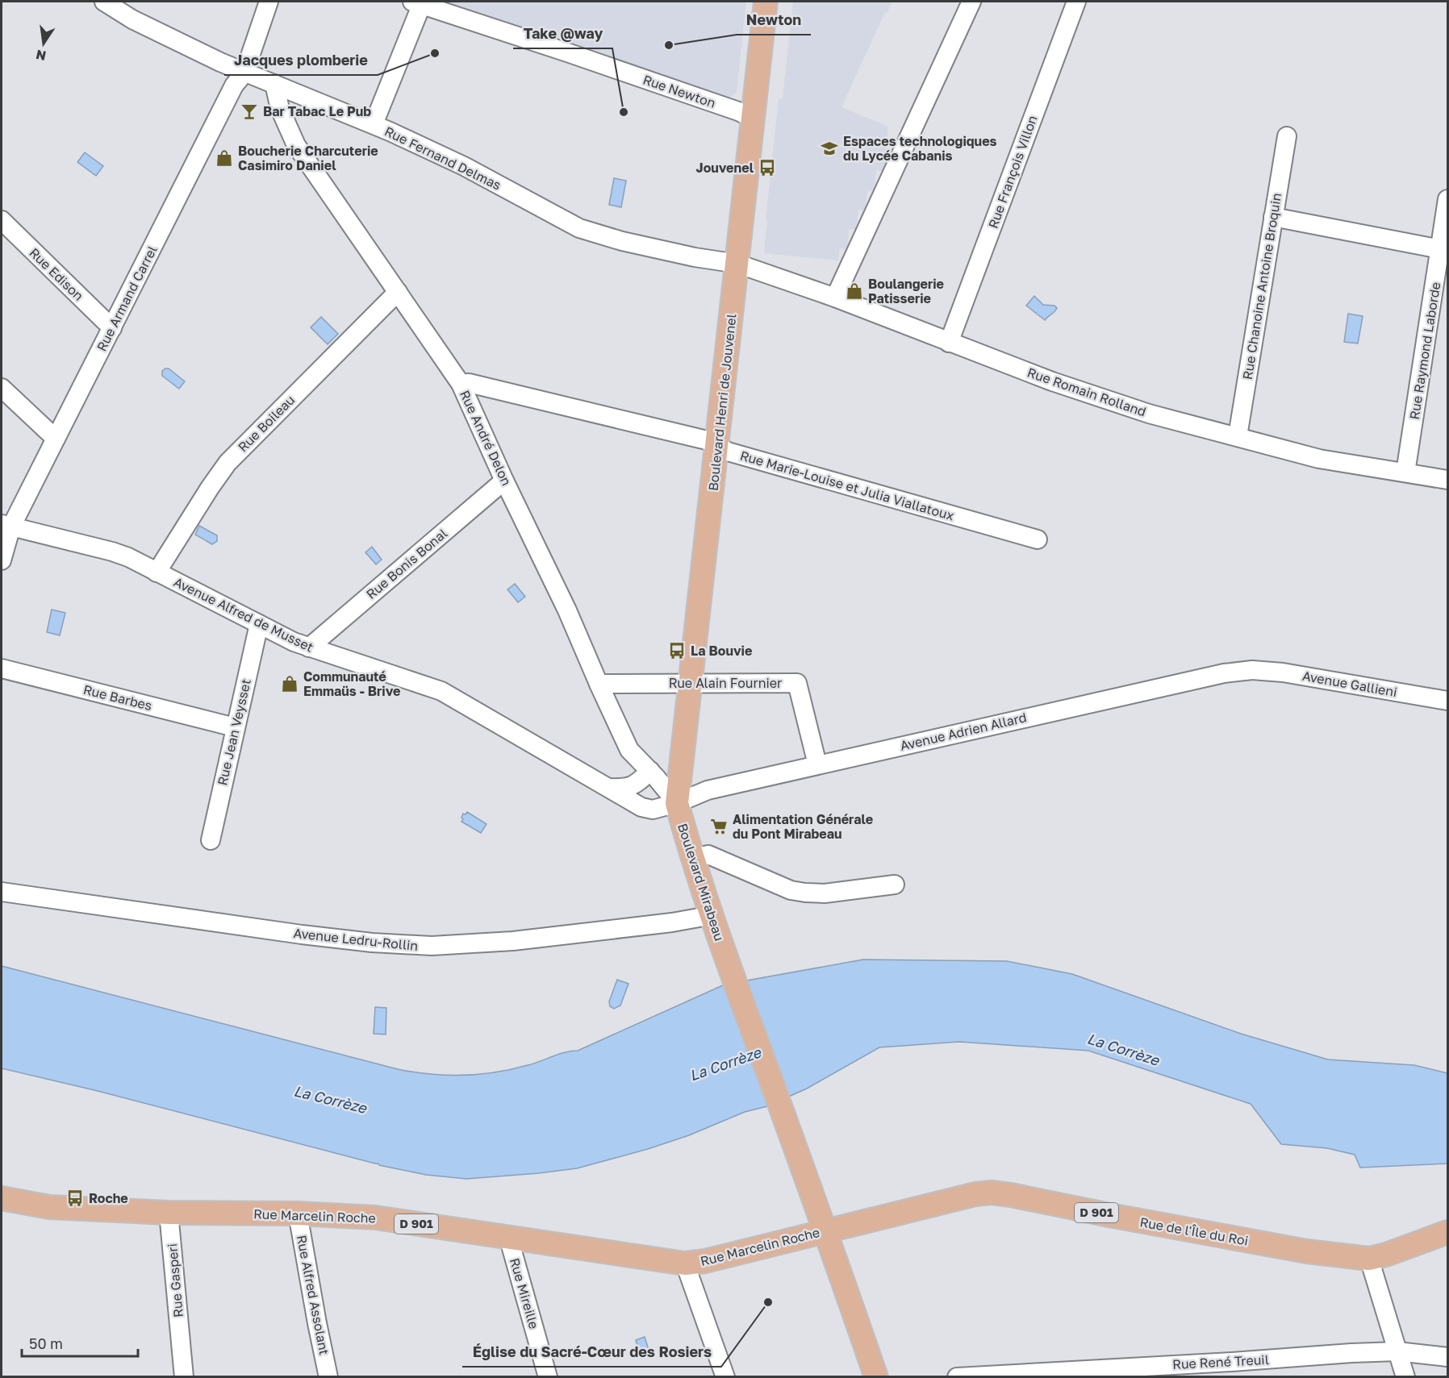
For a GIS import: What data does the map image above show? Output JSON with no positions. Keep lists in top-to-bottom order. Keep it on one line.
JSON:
{"streets":{"main road":["Boulevard Henri de Jouvenel","Boulevard Mirabeau","D 901","Rue Marcelin Roche","Rue de l'Île du Roi"],"street":["Rue Newton","Rue Fernand Delmas","Rue François Villon","Rue Edison","Rue Chanoine Antoine Broquin","Rue Armand Carrel","Rue Raymond Laborde","Rue Romain Rolland","Rue Boileau","Rue André Delon","Rue Marie-Louise et Julia Viallatoux","Rue Bonis Bonal","Avenue Alfred de Musset","Rue Alain Fournier","Avenue Gallieni","Rue Barbes","Avenue Adrien Allard","Rue Jean Veysset","Avenue Ledru-Rollin","Rue Gasperi","Rue Mireille","Rue Alfred Assolant","Rue René Treuil"]},"crossings":[["Rue Newton","Boulevard Henri de Jouvenel"],["Rue Fernand Delmas","Rue Armand Carrel"],["Rue Fernand Delmas","Rue Romain Rolland"],["Rue Fernand Delmas","Boulevard Henri de Jouvenel"],["Rue Fernand Delmas","Rue André Delon"],["Rue François Villon","Rue Romain Rolland"],["Rue Edison","Rue Armand Carrel"],["Rue Chanoine Antoine Broquin","Rue Romain Rolland"],["Rue Armand Carrel","Avenue Alfred de Musset"],["Rue Raymond Laborde","Rue Romain Rolland"],["Rue Romain Rolland","Boulevard Henri de Jouvenel"],["Boulevard Henri de Jouvenel","Rue André Delon"],["Boulevard Henri de Jouvenel","Rue Marie-Louise et Julia Viallatoux"],["Boulevard Henri de Jouvenel","Avenue Alfred de Musset"],["Boulevard Henri de Jouvenel","Rue Alain Fournier"],["Boulevard Henri de Jouvenel","Avenue Adrien Allard"],["Boulevard Henri de Jouvenel","Boulevard Mirabeau"],["Rue Boileau","Rue André Delon"],["Rue Boileau","Avenue Alfred de Musset"],["Rue André Delon","Rue Marie-Louise et Julia Viallatoux"],["Rue André Delon","Rue Bonis Bonal"],["Rue André Delon","Avenue Alfred de Musset"],["Rue André Delon","Rue Alain Fournier"],["Rue André Delon","Avenue Adrien Allard"],["Rue André Delon","Boulevard Mirabeau"],["Rue Bonis Bonal","Avenue Alfred de Musset"],["Avenue Alfred de Musset","Avenue Adrien Allard"],["Avenue Alfred de Musset","Rue Jean Veysset"],["Avenue Alfred de Musset","Boulevard Mirabeau"],["Rue Alain Fournier","Avenue Adrien Allard"],["Avenue Gallieni","Avenue Adrien Allard"],["Rue Barbes","Rue Jean Veysset"],["Avenue Adrien Allard","Boulevard Mirabeau"],["Boulevard Mirabeau","Avenue Ledru-Rollin"],["Boulevard Mirabeau","Rue Marcelin Roche"],["Boulevard Mirabeau","Rue de l'Île du Roi"],["Rue Marcelin Roche","Rue de l'Île du Roi"],["Rue Marcelin Roche","Rue Gasperi"],["Rue Marcelin Roche","Rue Mireille"],["Rue Marcelin Roche","Rue Alfred Assolant"]],"water":["La Corrèze"],"places":{"other":["Newton","Jacques plomberie","Take @way","Église du Sacré-Cœur des Rosiers"],"bar":["Bar Tabac Le Pub"],"school or university":["Espaces technologiques du Lycée Cabanis"],"shop":["Boucherie Charcuterie Casimiro Daniel","Boulangerie Patisserie","Communauté Emmaüs - Brive"],"bus stop":["Jouvenel","La Bouvie","Roche"],"supermarket":["Alimentation Générale du Pont Mirabeau"]},"scale_bar":"50 m","north":"bottom"}
